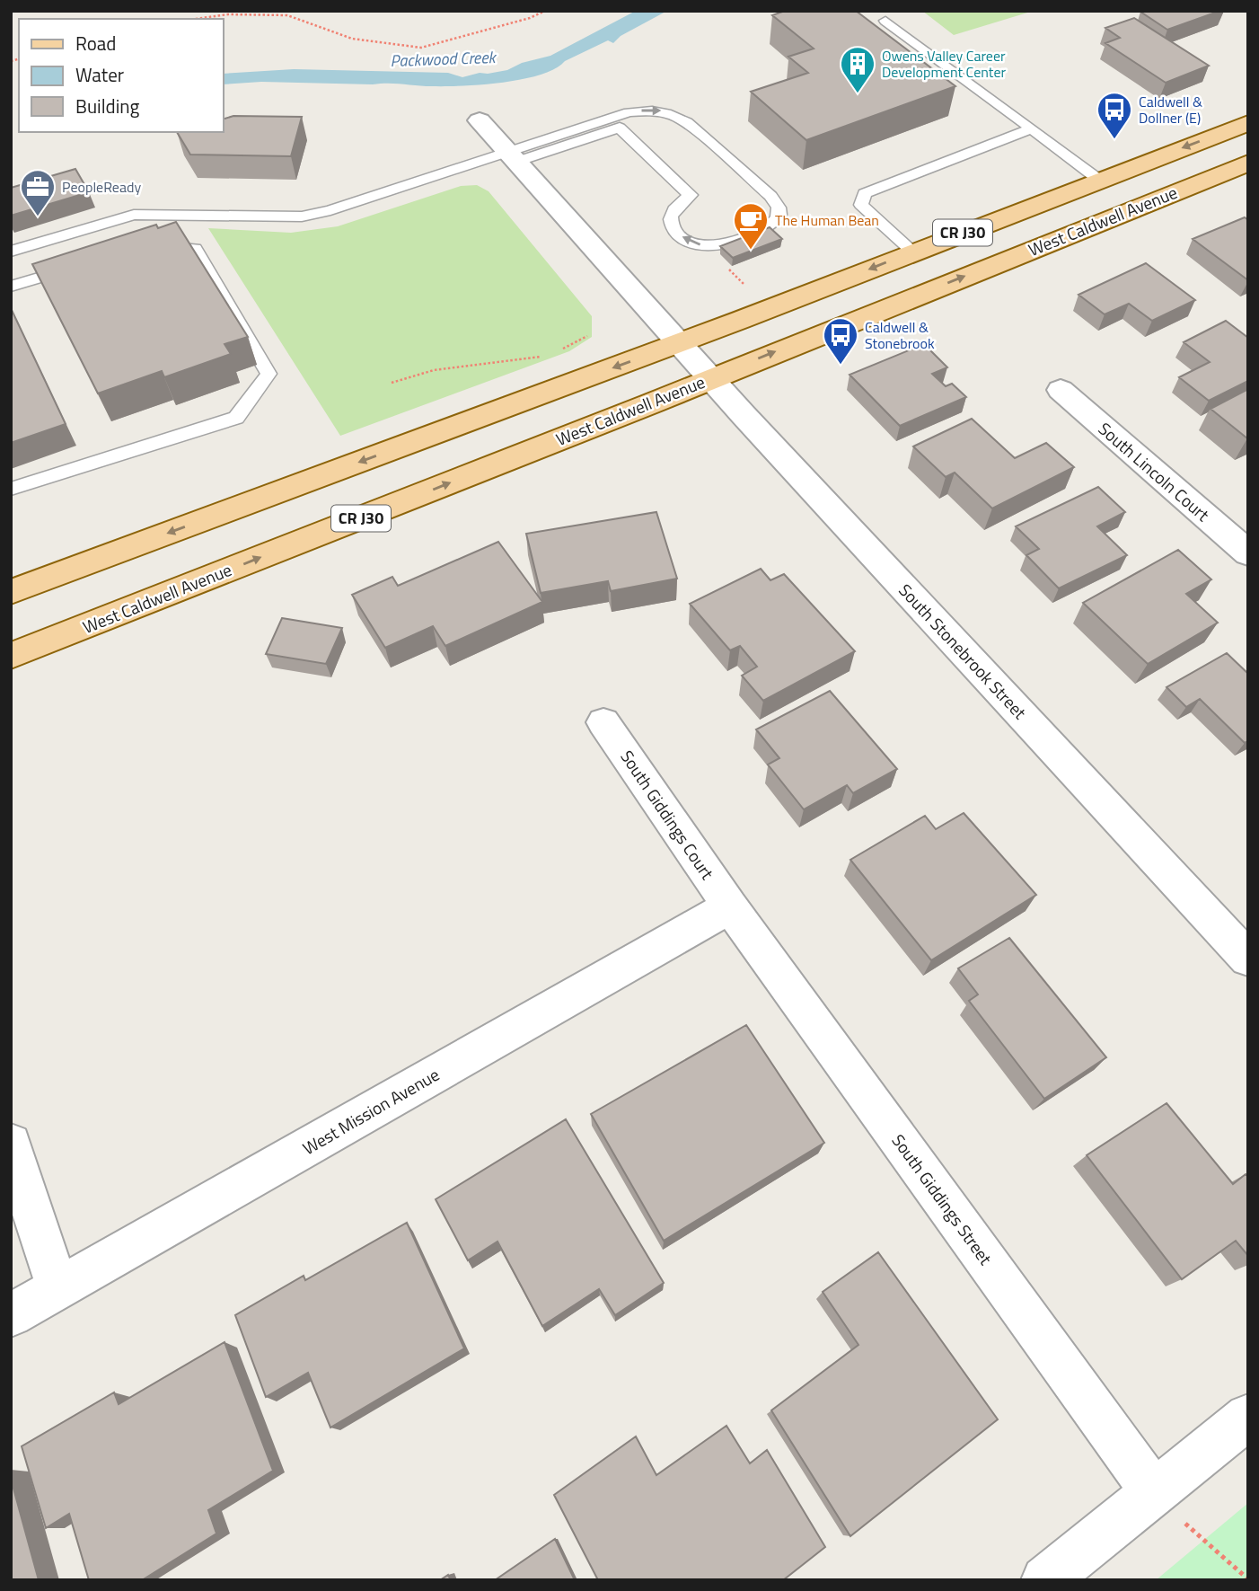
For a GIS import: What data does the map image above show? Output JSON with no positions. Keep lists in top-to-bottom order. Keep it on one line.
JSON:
{"streets":{"main road":["West Caldwell Avenue","CR J30"],"street":["South Lincoln Court","South Stonebrook Street","South Giddings Court","West Mission Avenue","South Giddings Street"]},"crossings":[["West Caldwell Avenue","South Stonebrook Street"],["CR J30","South Stonebrook Street"],["South Giddings Court","West Mission Avenue"],["South Giddings Court","South Giddings Street"],["West Mission Avenue","South Giddings Street"]],"water":["Packwood Creek"],"places":{"building":["Owens Valley Career Development Center"],"bus stop":["Caldwell & Dollner (E)","Caldwell & Stonebrook"],"office":["PeopleReady"],"cafe":["The Human Bean"]},"legend":["Road","Water","Building"]}
